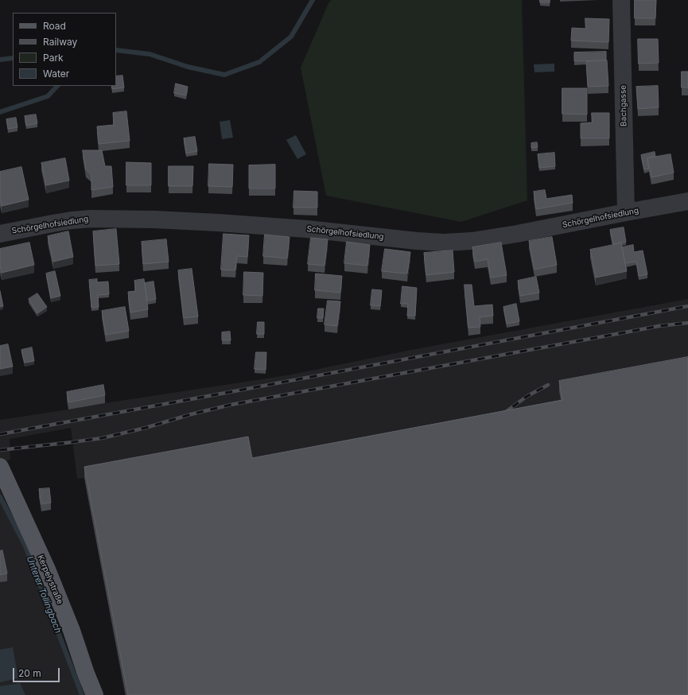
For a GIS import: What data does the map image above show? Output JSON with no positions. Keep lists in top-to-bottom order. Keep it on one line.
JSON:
{"streets":{"main road":["Kerpelystraße"],"street":["Bachgasse","Schörgelhofsiedlung"]},"crossings":[["Bachgasse","Schörgelhofsiedlung"]],"water":["Unterer Tollingbach"],"legend":["Road","Railway","Park","Water"],"scale_bar":"20 m"}
